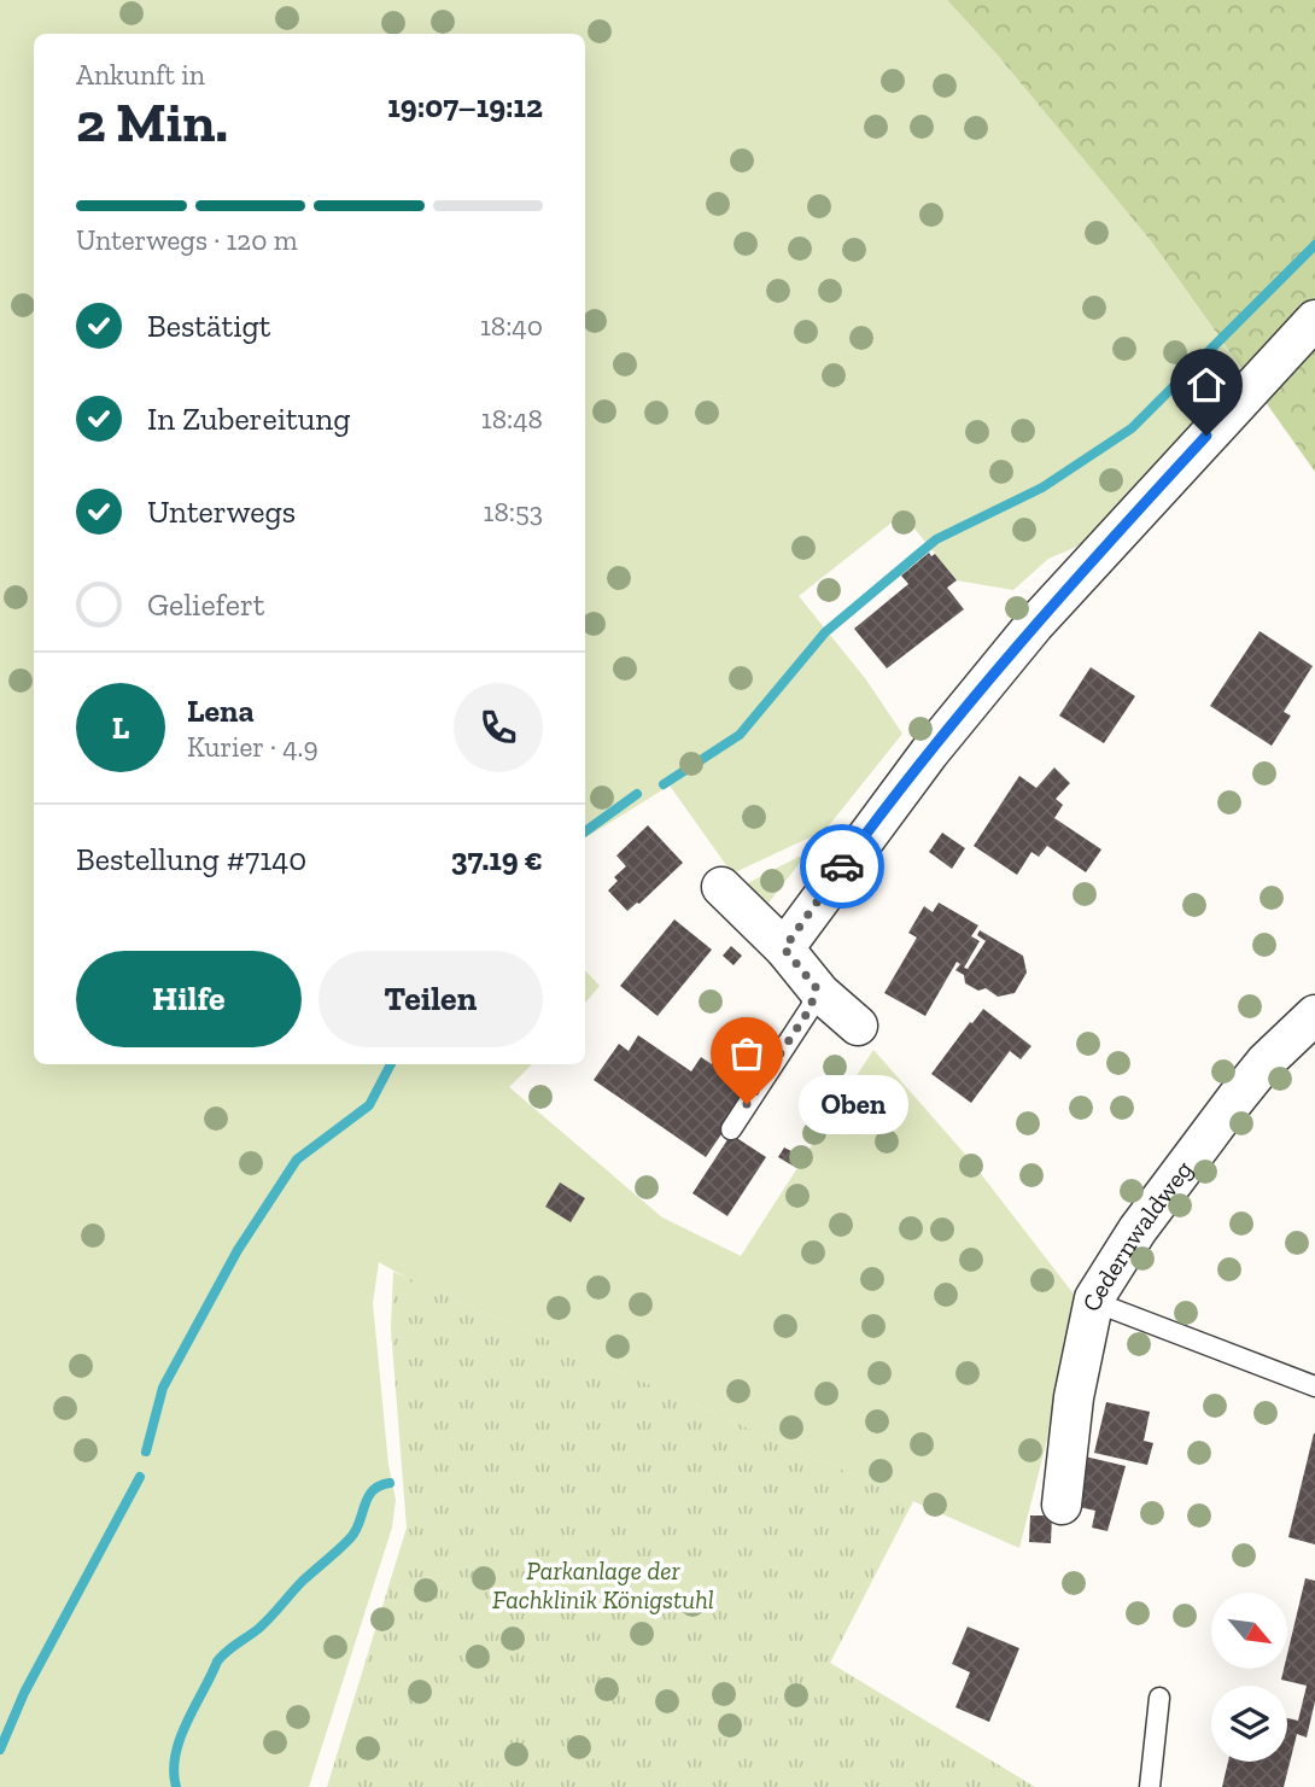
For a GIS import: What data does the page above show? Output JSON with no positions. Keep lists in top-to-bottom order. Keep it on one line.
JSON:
{"streets":{"street":["Cedernwaldweg"]},"parks":["Parkanlage der Fachklinik Königstuhl"],"places":["Oben"],"north":"bottom right","page":{"heading":["2 Min.","Ankunft in","19:07–19:12"],"panel":["Lena","Kurier · 4.9","Bestellung #7140","37.19 €"],"bar":"Unterwegs · 120 m","list":[["Bestätigt","18:40"],["In Zubereitung","18:48"],["Unterwegs","18:53"],"Geliefert"],"round":"L","buttons":["Hilfe","Teilen"],"bubble":"Oben"}}
